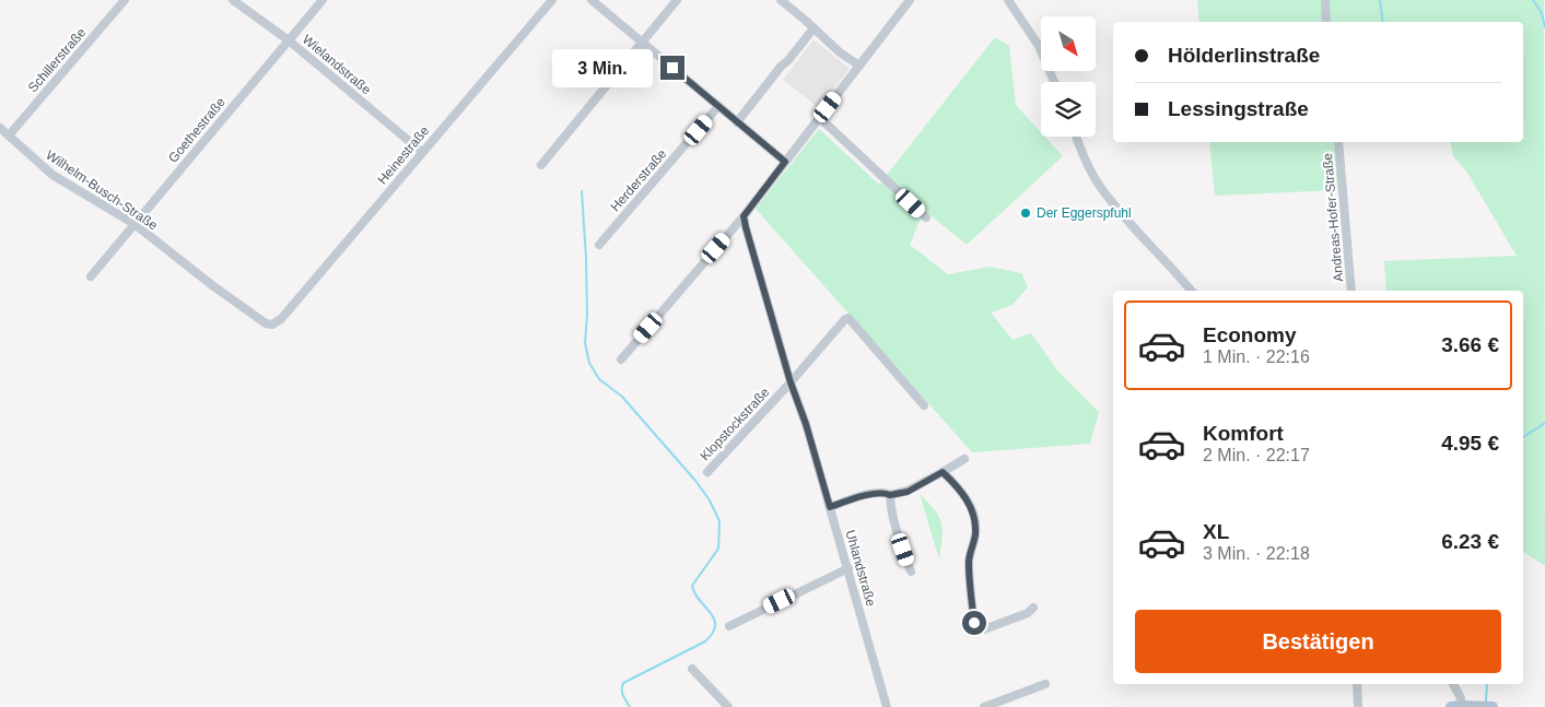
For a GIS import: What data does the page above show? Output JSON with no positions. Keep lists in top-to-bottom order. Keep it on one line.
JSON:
{"streets":{"street":["Schillerstraße","Wielandstraße","Goethestraße","Heinestraße","Herderstraße","Wilhelm-Busch-Straße","Andreas-Hofer-Straße","Klopstockstraße","Uhlandstraße"]},"crossings":[["Schillerstraße","Wilhelm-Busch-Straße"],["Wielandstraße","Goethestraße"],["Wielandstraße","Heinestraße"],["Goethestraße","Wilhelm-Busch-Straße"],["Heinestraße","Wilhelm-Busch-Straße"],["Klopstockstraße","Uhlandstraße"]],"places":["Der Eggerspfuhl"],"north":"bottom right","page":{"banner":["Hölderlinstraße","Lessingstraße"],"bubble":"3 Min.","list":[{"name":"Economy","note":"1 Min. · 22:16","value":"3.66 €"},{"name":"Komfort","note":"2 Min. · 22:17","value":"4.95 €"},{"name":"XL","note":"3 Min. · 22:18","value":"6.23 €"}],"buttons":"Bestätigen"}}
